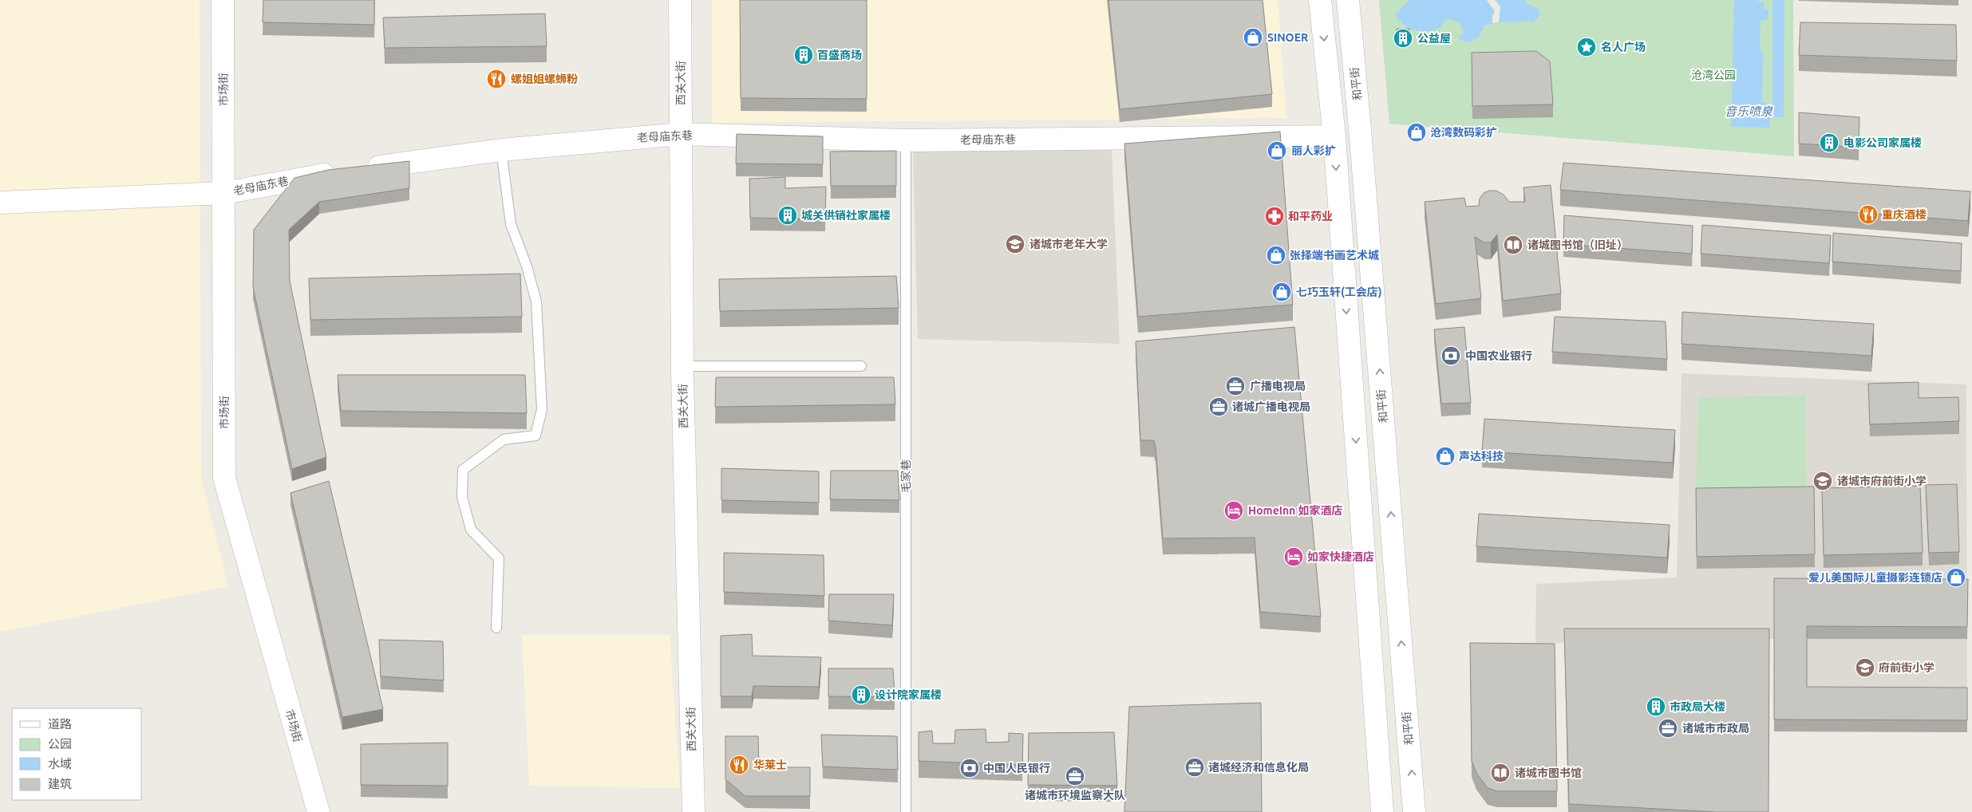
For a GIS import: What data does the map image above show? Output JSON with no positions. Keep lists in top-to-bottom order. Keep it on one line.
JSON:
{"streets":{"street":["西关大街","和平街","市场街","老母庙东巷"],"lane":["毛家巷"]},"crossings":[["西关大街","老母庙东巷"],["市场街","老母庙东巷"],["老母庙东巷","毛家巷"]],"water":["音乐喷泉"],"parks":["沧湾公园"],"places":{"shop":["SINOER","沧湾数码彩扩","丽人彩扩","张择端书画艺术城","七巧玉轩(工会店)","声达科技","爱儿美国际儿童摄影连锁店"],"building":["公益屋","百盛商场","电影公司家属楼","城关供销社家属楼","设计院家属楼","市政局大楼"],"place":["名人广场"],"restaurant":["螺姐姐螺蛳粉","重庆酒楼","华莱士"],"pharmacy":["和平药业"],"school or university":["诸城市老年大学","诸城市府前街小学","府前街小学"],"library":["诸城图书馆（旧址）","诸城市图书馆"],"bank":["中国农业银行","中国人民银行"],"office":["广播电视局","诸城广播电视局","诸城市市政局","诸城经济和信息化局","诸城市环境监察大队"],"hotel":["HomeInn 如家酒店","如家快捷酒店"]},"legend":["道路","公园","水域","建筑"]}
